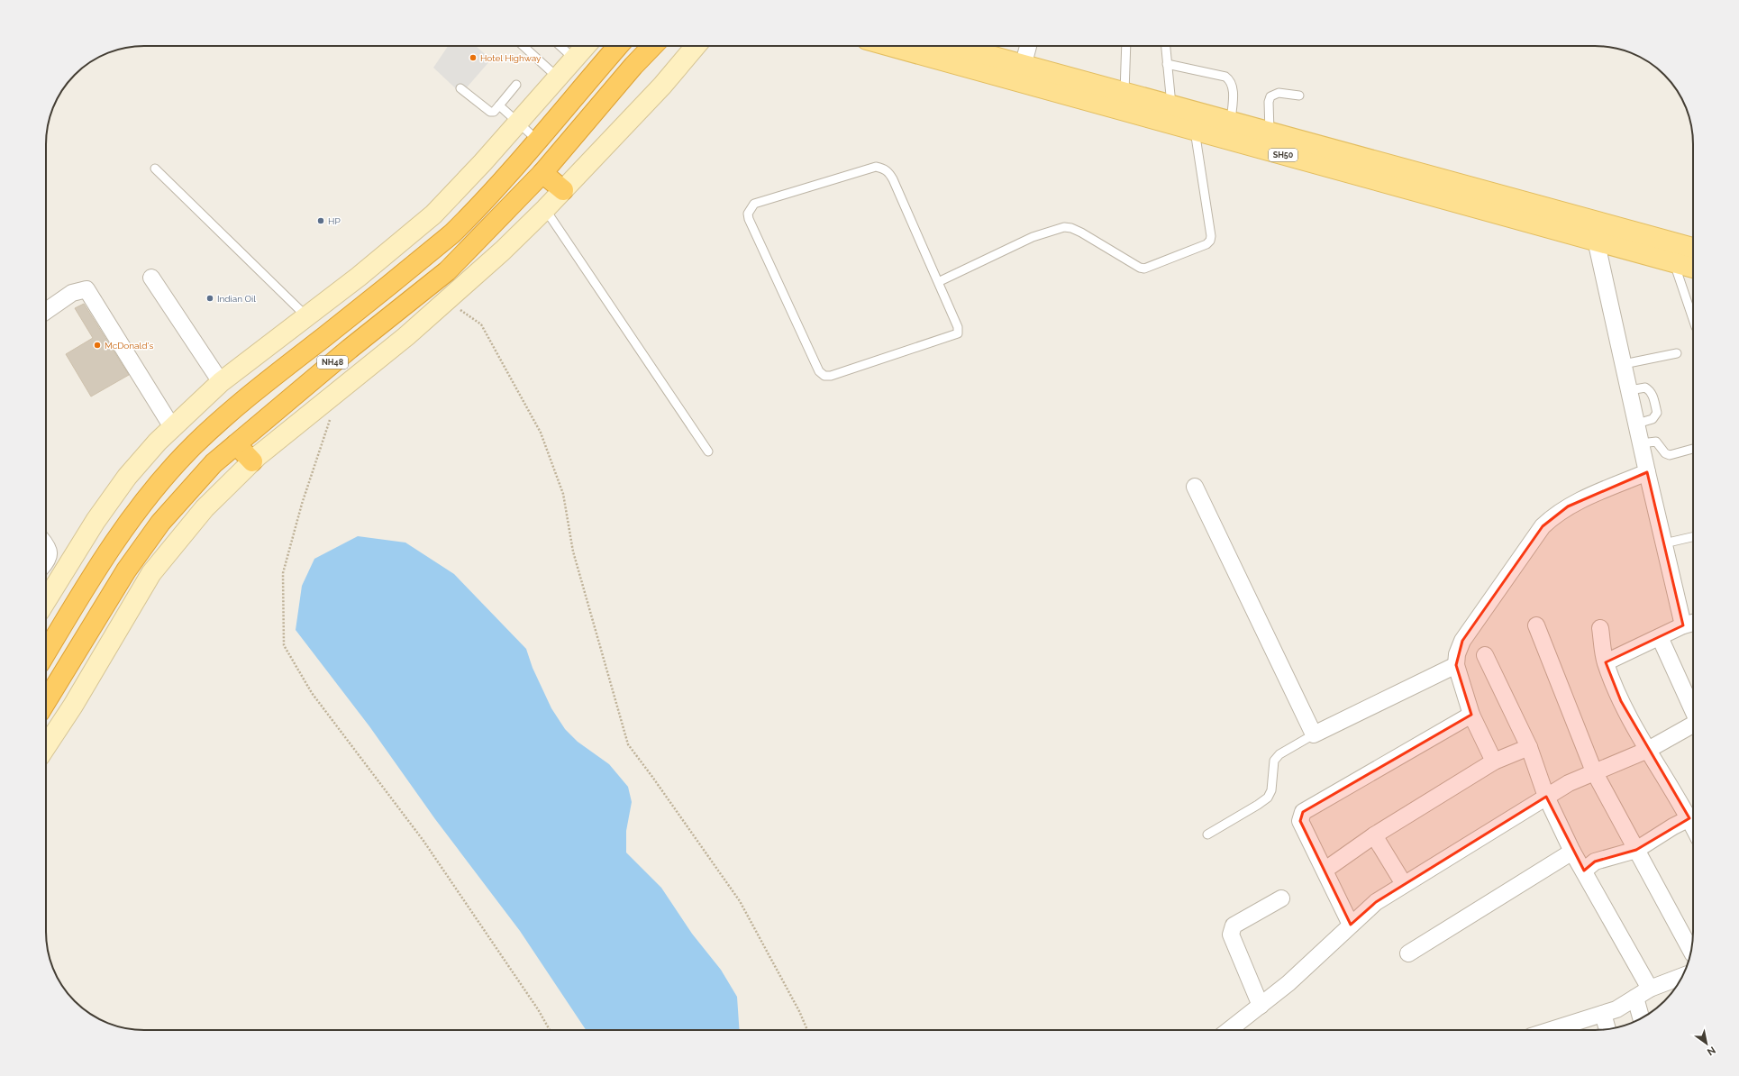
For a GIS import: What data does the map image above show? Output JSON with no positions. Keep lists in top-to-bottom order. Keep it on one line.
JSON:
{"streets":{"highway":["NH48"],"main road":["SH50"]},"places":["Hotel Highway","HP","Indian Oil","McDonald's"],"north":"bottom right"}
